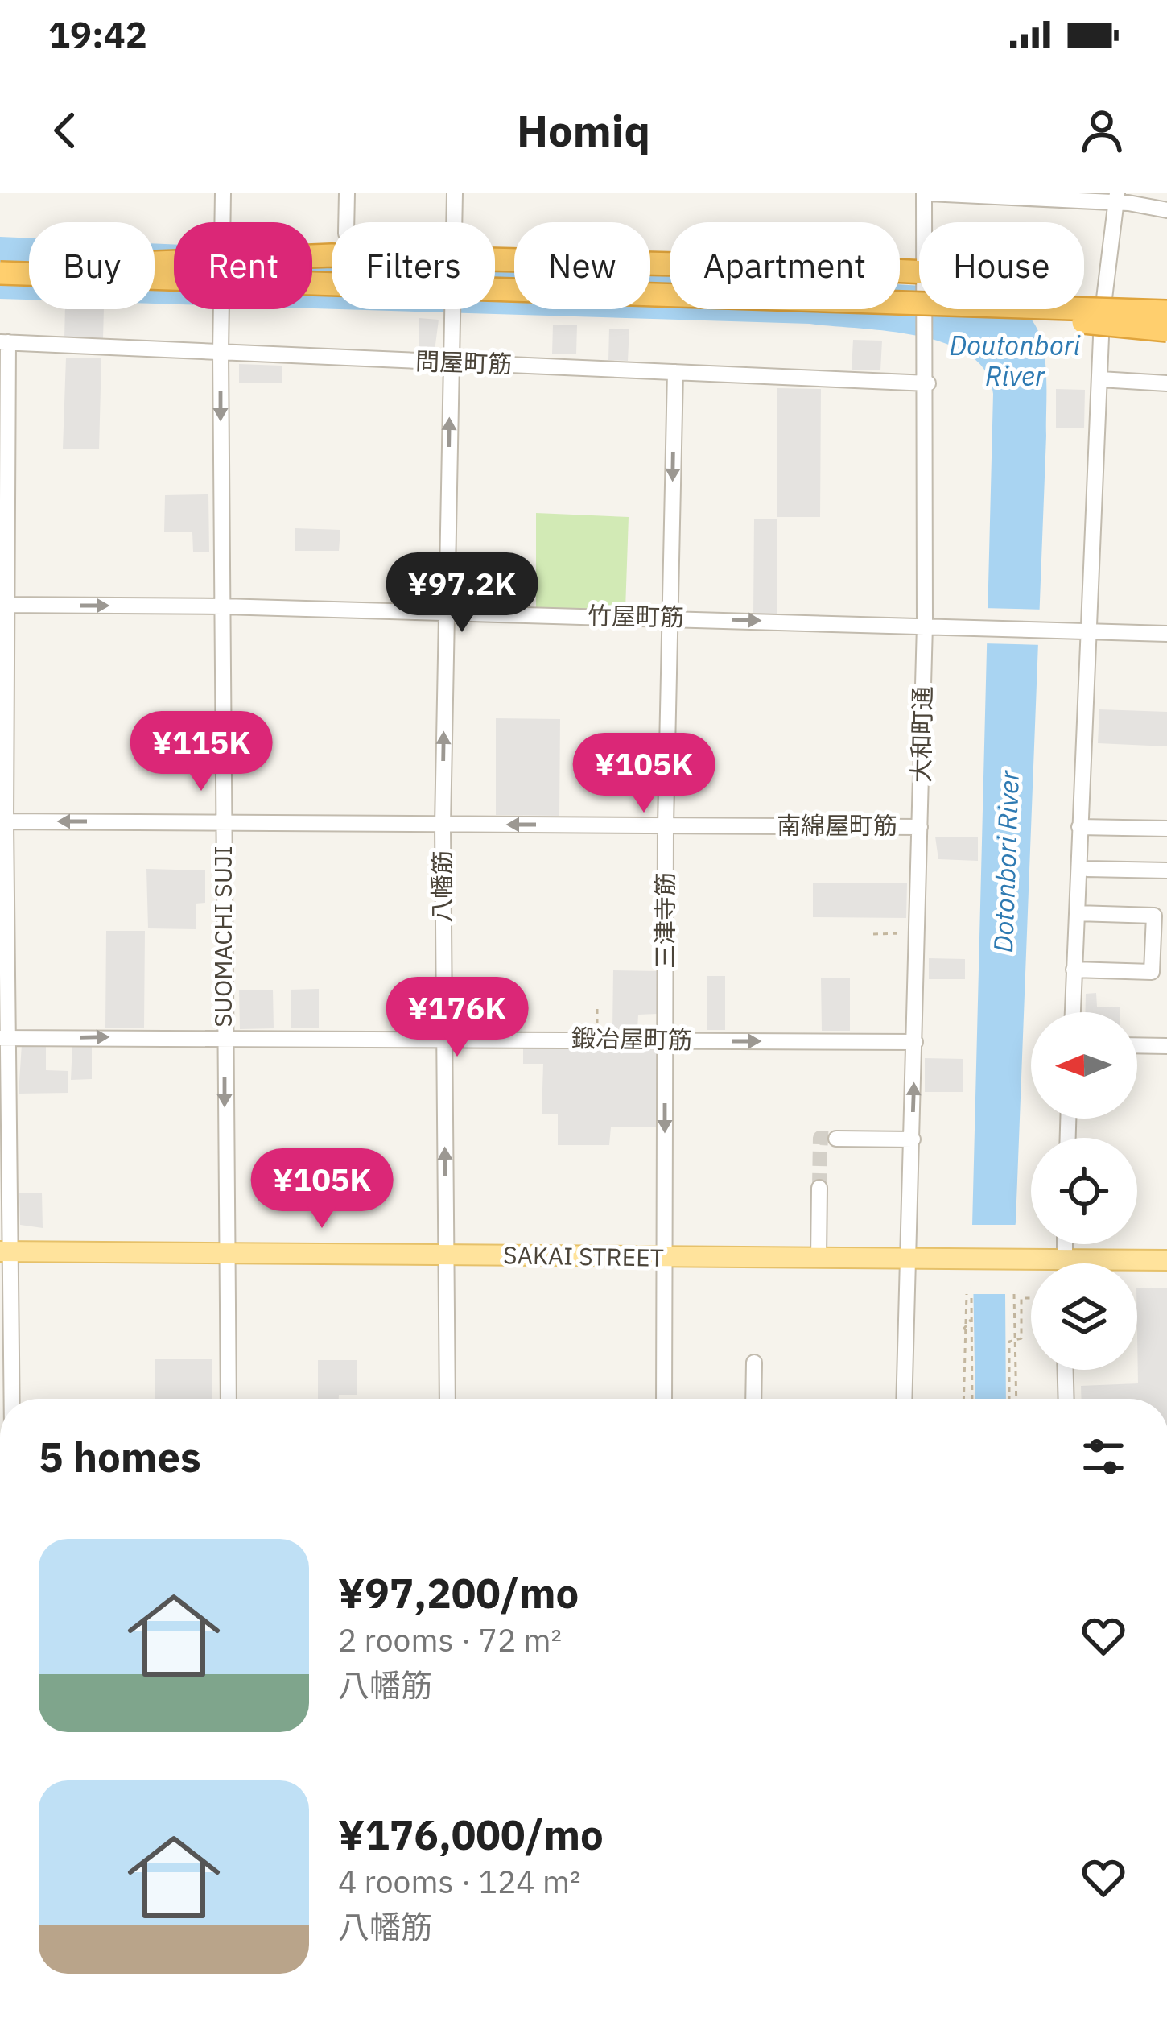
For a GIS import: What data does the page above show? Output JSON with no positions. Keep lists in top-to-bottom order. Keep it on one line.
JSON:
{"streets":{"main road":["SAKAI STREET"],"street":["問屋町筋","竹屋町筋","大和町通","南綿屋町筋","八幡筋","三津寺筋","SUOMACHI SUJI","鍛冶屋町筋"]},"crossings":[["問屋町筋","大和町通"],["問屋町筋","八幡筋"],["問屋町筋","三津寺筋"],["問屋町筋","SUOMACHI SUJI"],["竹屋町筋","大和町通"],["竹屋町筋","八幡筋"],["竹屋町筋","三津寺筋"],["竹屋町筋","SUOMACHI SUJI"],["大和町通","南綿屋町筋"],["大和町通","鍛冶屋町筋"],["大和町通","SAKAI STREET"],["南綿屋町筋","八幡筋"],["南綿屋町筋","三津寺筋"],["南綿屋町筋","SUOMACHI SUJI"],["八幡筋","鍛冶屋町筋"],["八幡筋","SAKAI STREET"],["三津寺筋","鍛冶屋町筋"],["三津寺筋","SAKAI STREET"],["SUOMACHI SUJI","鍛冶屋町筋"],["SUOMACHI SUJI","SAKAI STREET"]],"one_way":["竹屋町筋","南綿屋町筋","八幡筋","三津寺筋","SUOMACHI SUJI","鍛冶屋町筋"],"water":["Doutonbori River","Dotonbori River"],"north":"left","page":{"status":"19:42","header":"Homiq","chip":["Buy","Rent","Filters","New","Apartment","House"],"price":["¥97.2K","¥115K","¥105K","¥176K","¥105K"],"heading":"5 homes","list":[{"name":"¥97,200/mo","note":"2 rooms · 72 m² · 八幡筋"},{"name":"¥176,000/mo","note":"4 rooms · 124 m² · 八幡筋"}]}}
